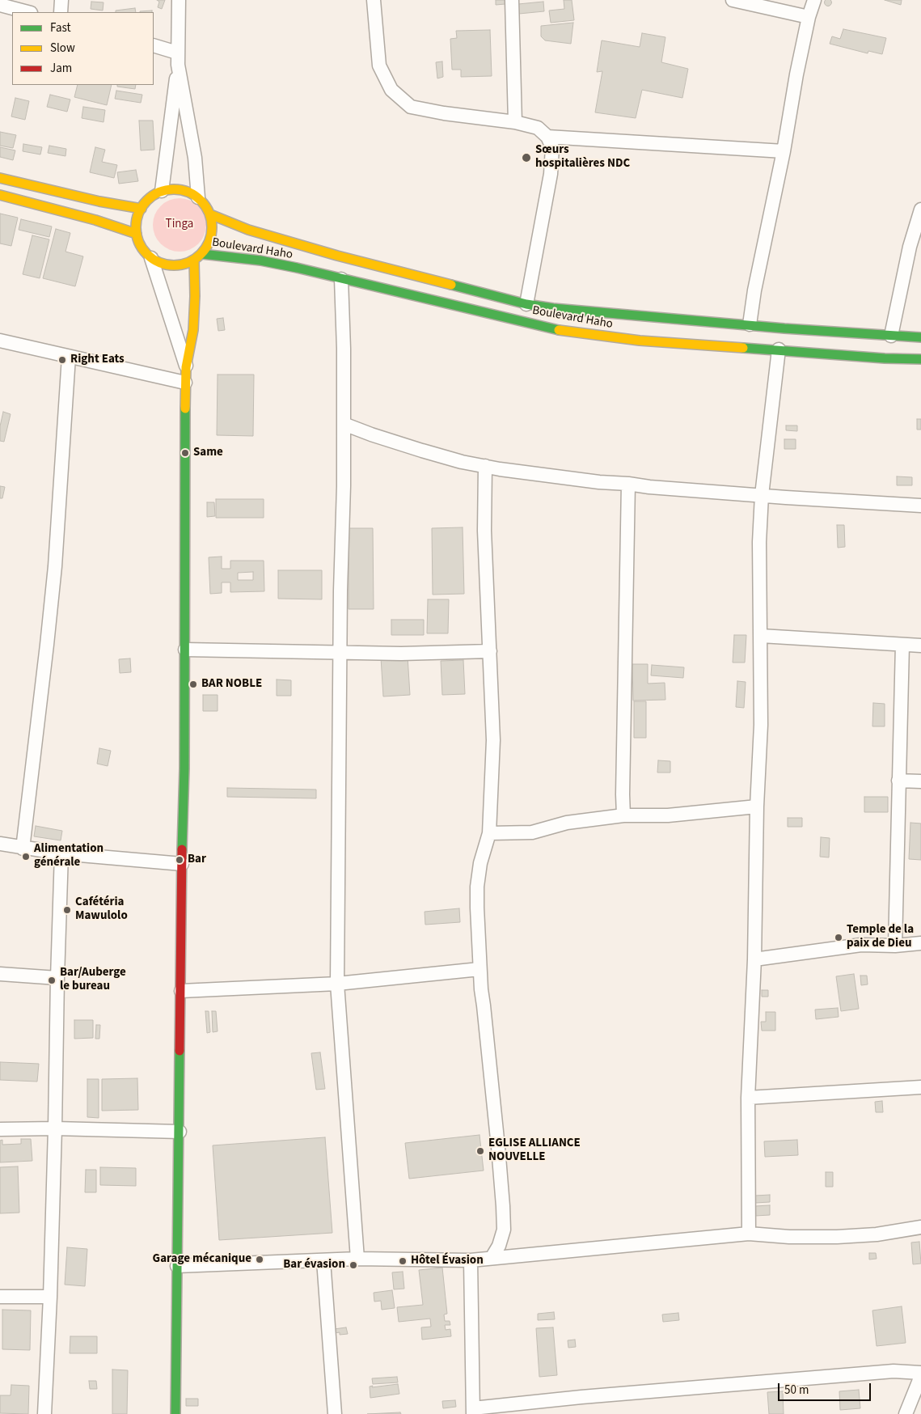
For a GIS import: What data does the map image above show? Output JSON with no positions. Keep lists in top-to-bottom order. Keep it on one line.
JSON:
{"streets":{"main road":["Boulevard Haho"]},"parks":["Tinga"],"places":["Sœurs hospitalières NDC","Right Eats","Same","BAR NOBLE","Alimentation générale","Bar","Cafétéria Mawulolo","Temple de la paix de Dieu","Bar/Auberge le bureau","EGLISE ALLIANCE NOUVELLE","Garage mécanique","Hôtel Évasion","Bar évasion"],"legend":["Fast","Slow","Jam"],"scale_bar":"50 m"}
